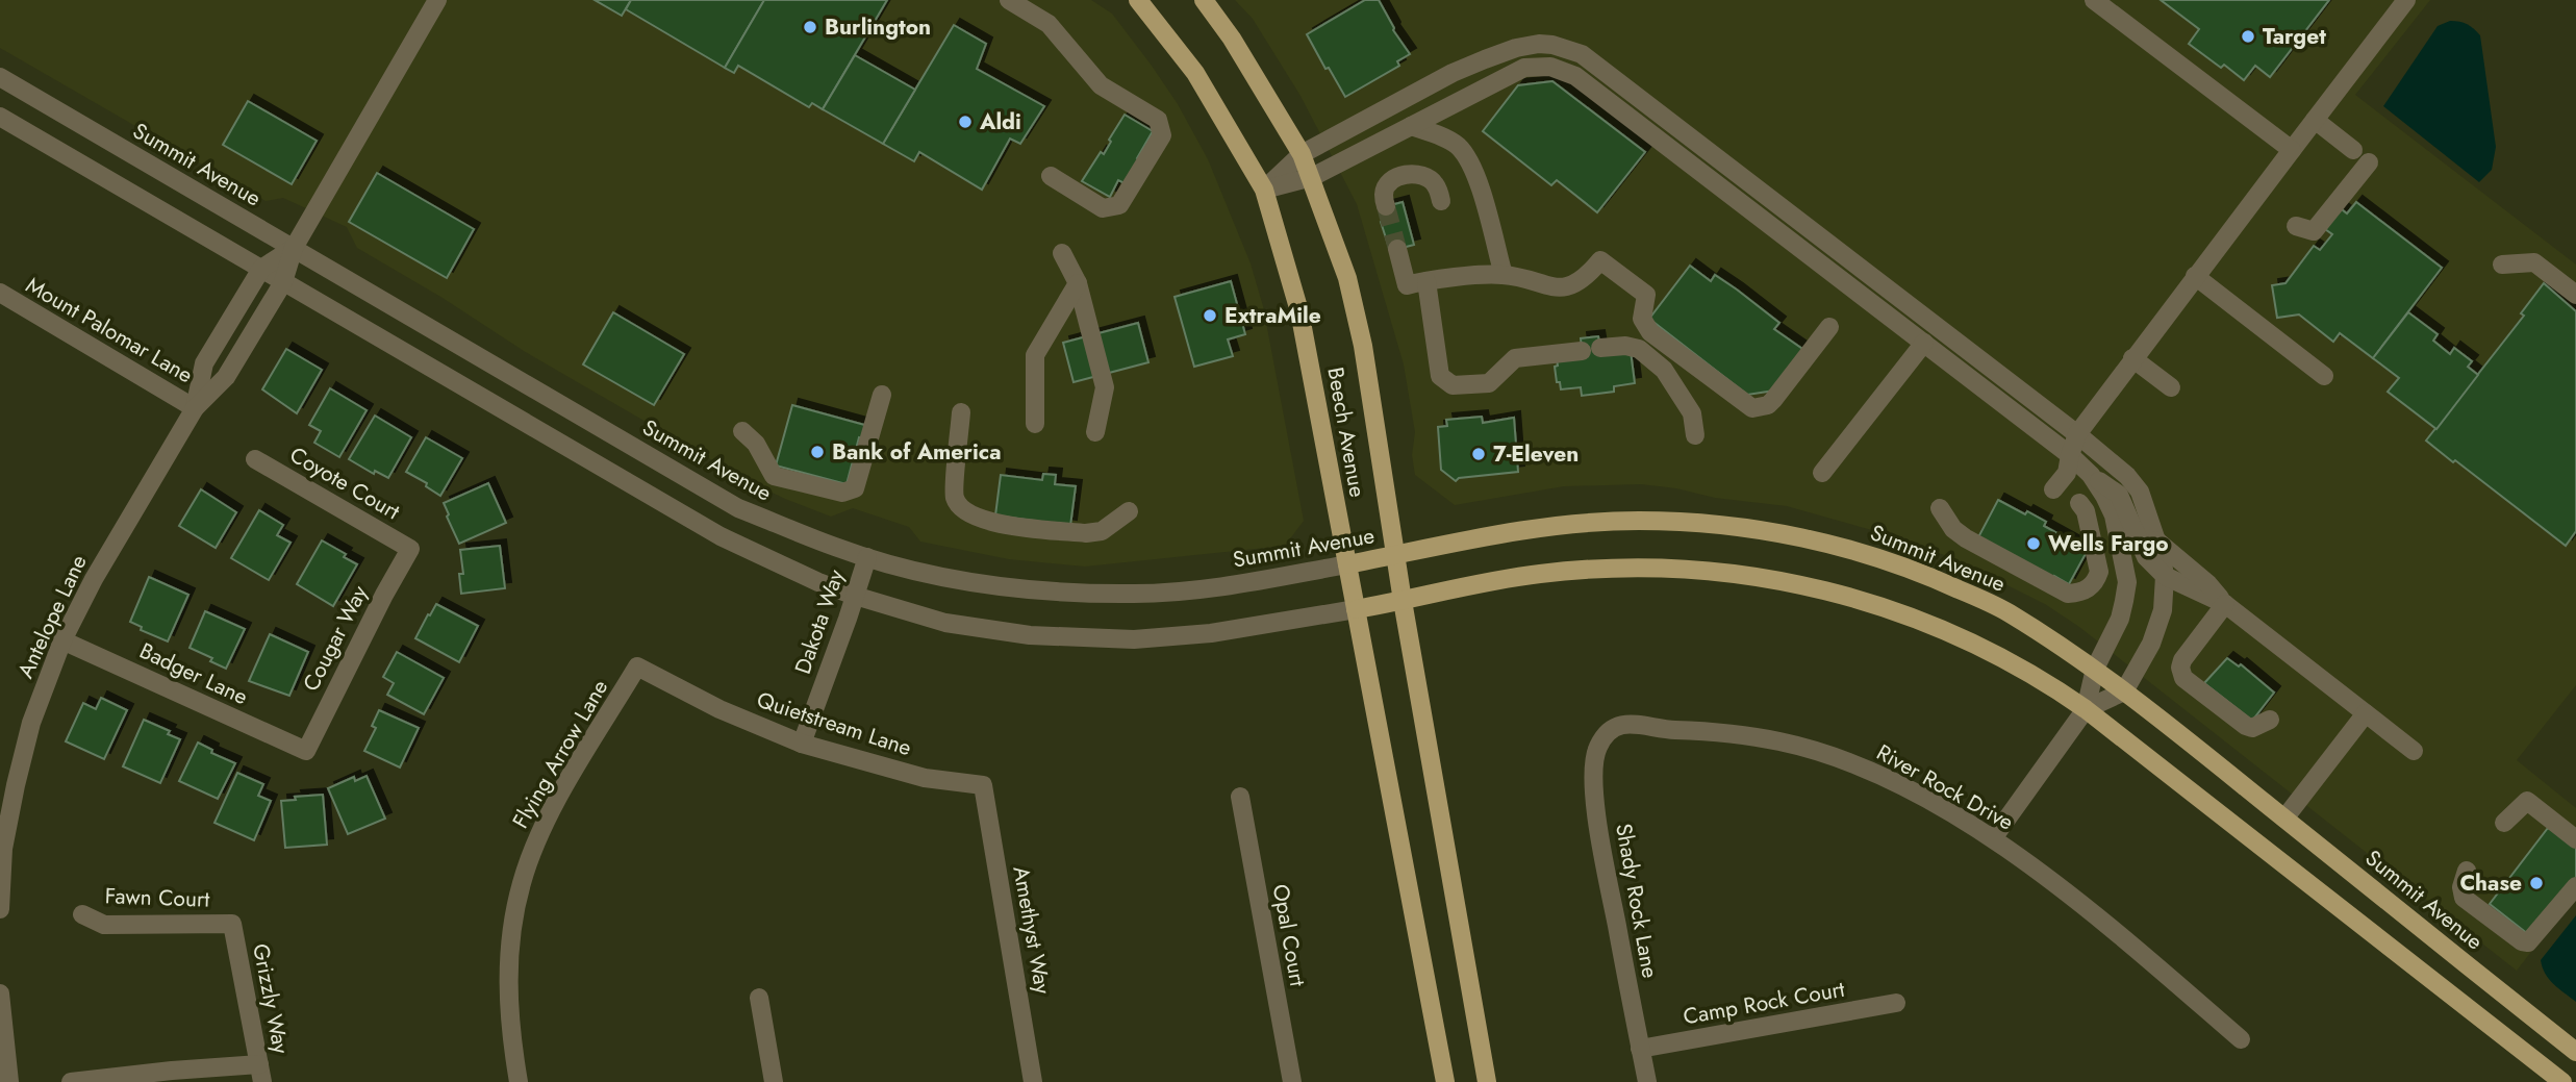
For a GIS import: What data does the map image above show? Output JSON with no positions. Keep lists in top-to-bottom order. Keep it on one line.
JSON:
{"streets":{"main road":["Summit Avenue","Beech Avenue"],"street":["Mount Palomar Lane","Coyote Court","Antelope Lane","Dakota Way","Cougar Way","Badger Lane","Quietstream Lane","Flying Arrow Lane","River Rock Drive","Fawn Court","Shady Rock Lane","Amethyst Way","Opal Court","Grizzly Way","Camp Rock Court"]},"crossings":[["Summit Avenue","Beech Avenue"],["Summit Avenue","Antelope Lane"],["Summit Avenue","Dakota Way"],["Mount Palomar Lane","Antelope Lane"],["Coyote Court","Cougar Way"],["Antelope Lane","Badger Lane"],["Dakota Way","Quietstream Lane"],["Cougar Way","Badger Lane"],["Quietstream Lane","Flying Arrow Lane"],["Quietstream Lane","Amethyst Way"],["River Rock Drive","Shady Rock Lane"],["Fawn Court","Grizzly Way"],["Shady Rock Lane","Camp Rock Court"]],"places":["Burlington","Target","Aldi","ExtraMile","Bank of America","7-Eleven","Wells Fargo","Chase"]}
